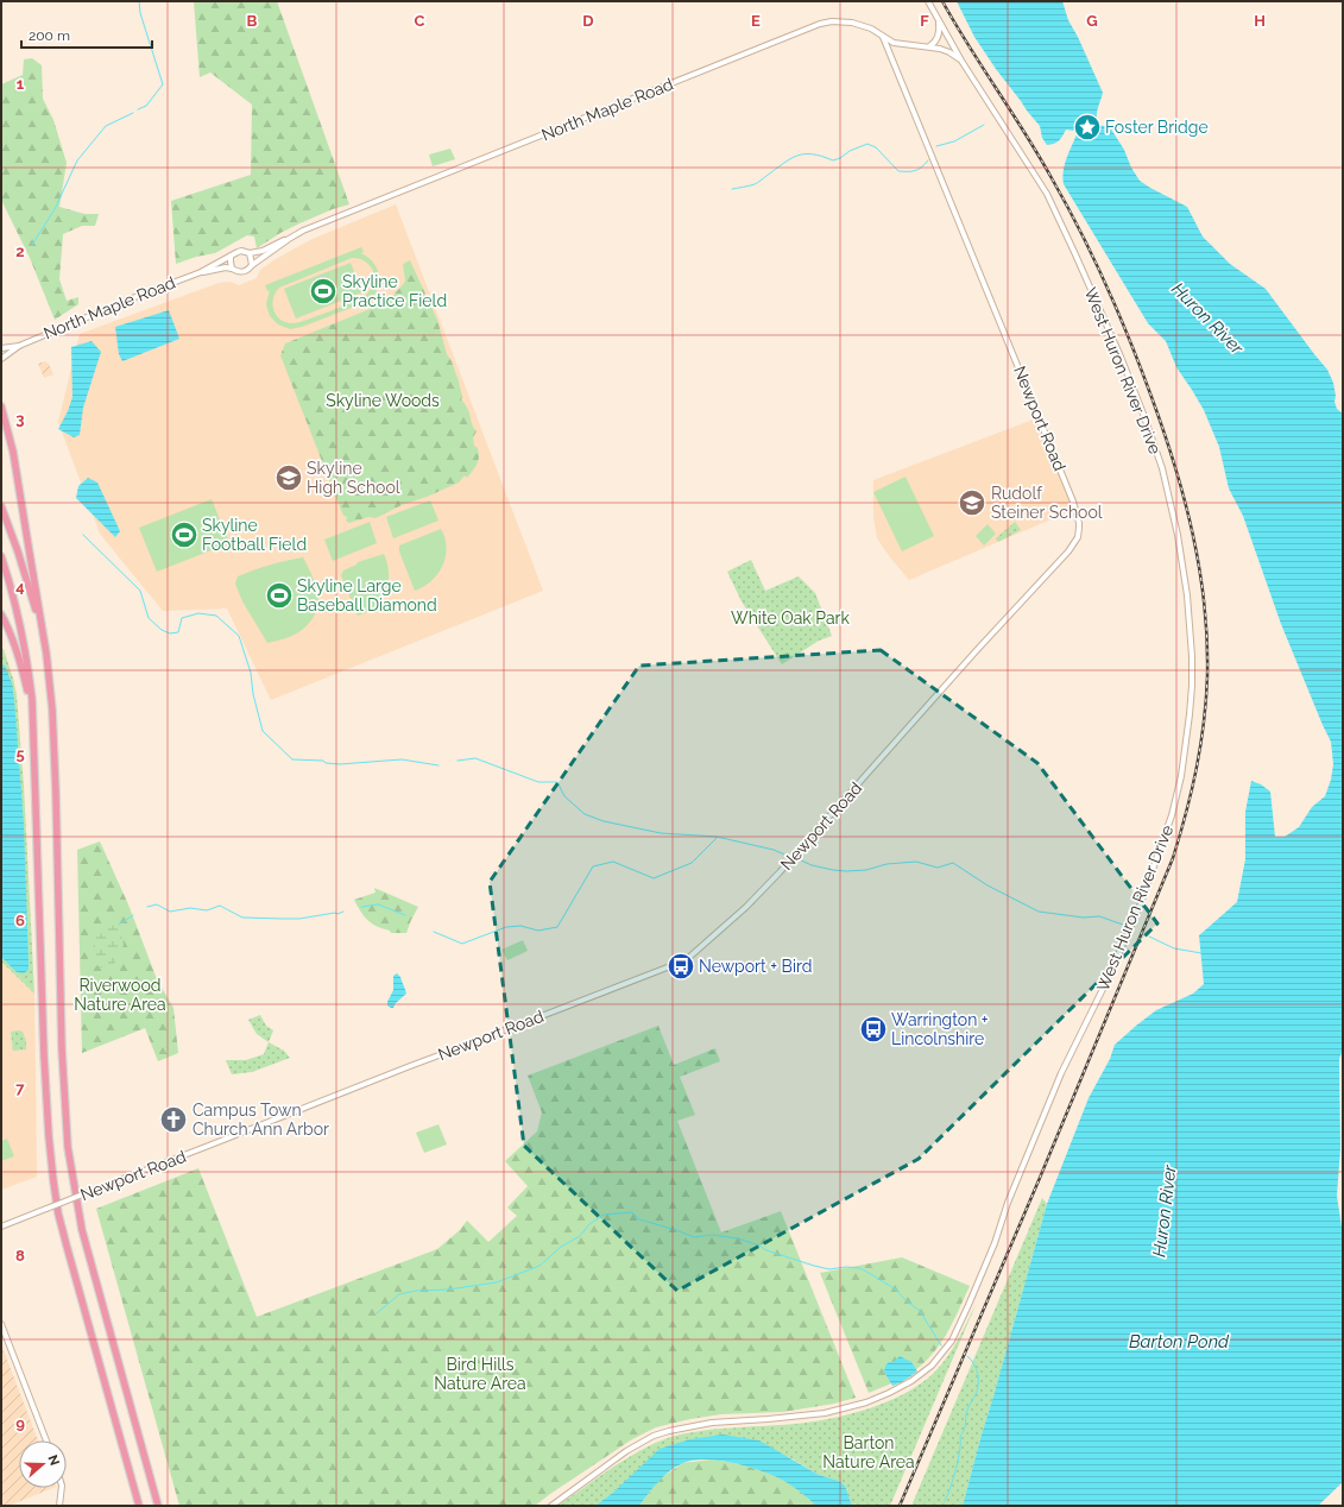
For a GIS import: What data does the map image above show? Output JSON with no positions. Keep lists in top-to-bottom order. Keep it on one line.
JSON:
{"streets":{"street":["North Maple Road","West Huron River Drive","Newport Road"]},"crossings":[["North Maple Road","West Huron River Drive"],["North Maple Road","Newport Road"]],"water":["Huron River","Barton Pond"],"parks":["Skyline Woods","White Oak Park","Riverwood Nature Area","Bird Hills Nature Area","Barton Nature Area"],"places":{"place":["Foster Bridge"],"sports":["Skyline Practice Field","Skyline Football Field","Skyline Large Baseball Diamond"],"school or university":["Skyline High School","Rudolf Steiner School"],"bus stop":["Newport + Bird","Warrington + Lincolnshire"],"church":["Campus Town Church Ann Arbor"]},"scale_bar":"200 m","north":"right","grid":{"columns":["B","C","D","E","F","G","H"],"rows":["1","2","3","4","5","6","7","8","9"]}}
